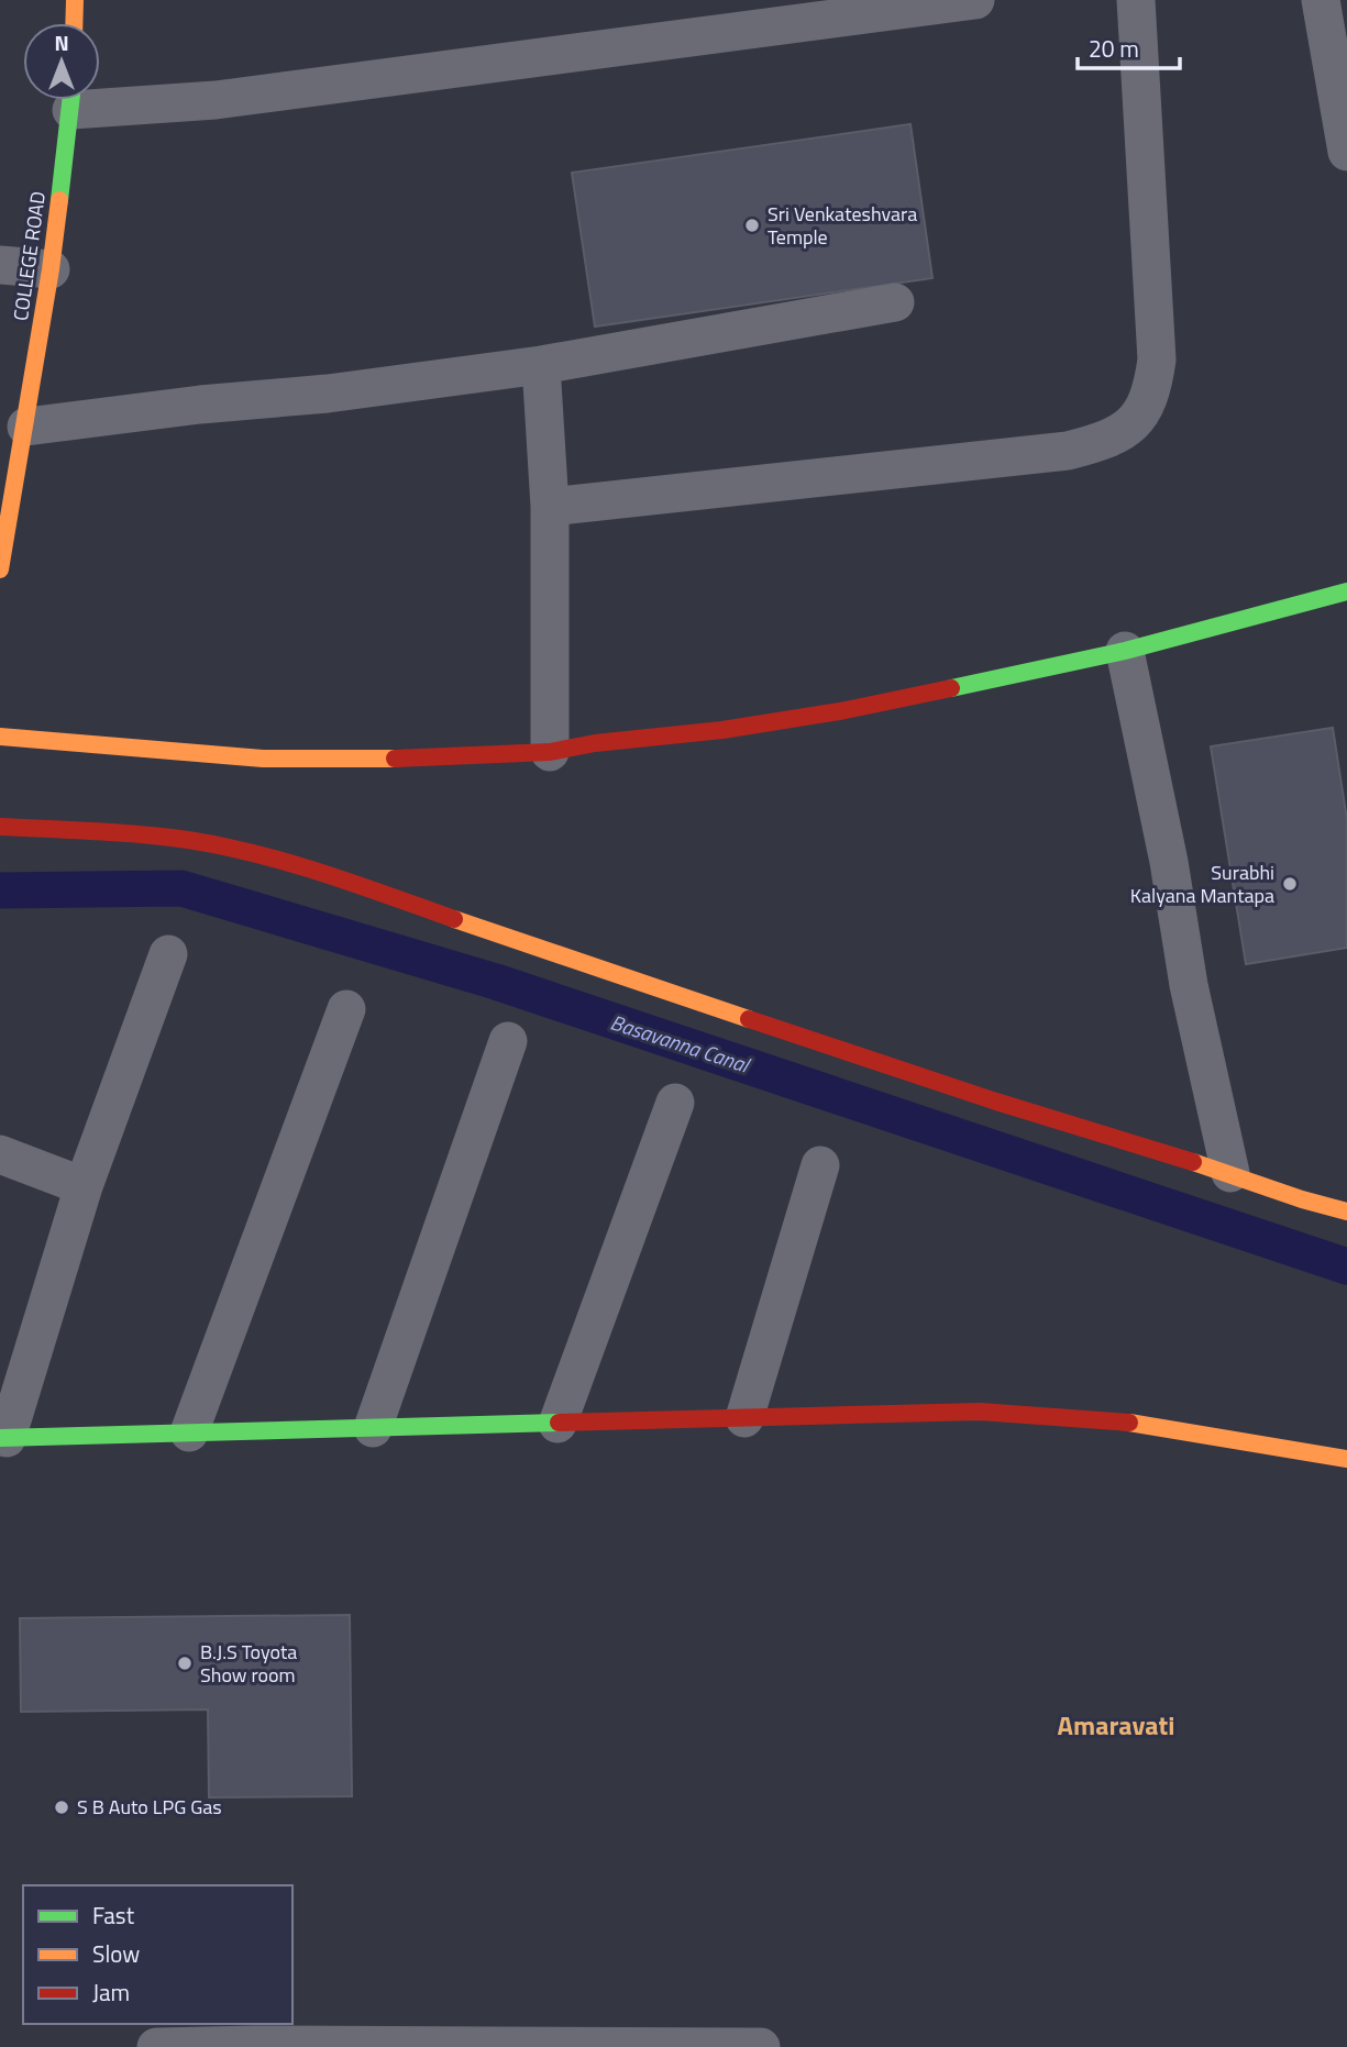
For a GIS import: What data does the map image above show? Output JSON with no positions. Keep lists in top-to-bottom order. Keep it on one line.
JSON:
{"streets":{"street":["COLLEGE ROAD"]},"districts":["Amaravati"],"water":["Basavanna Canal"],"places":["Sri Venkateshvara Temple","Surabhi Kalyana Mantapa","B.J.S Toyota Show room","S B Auto LPG Gas"],"legend":["Fast","Slow","Jam"],"scale_bar":"20 m","north":"top"}
